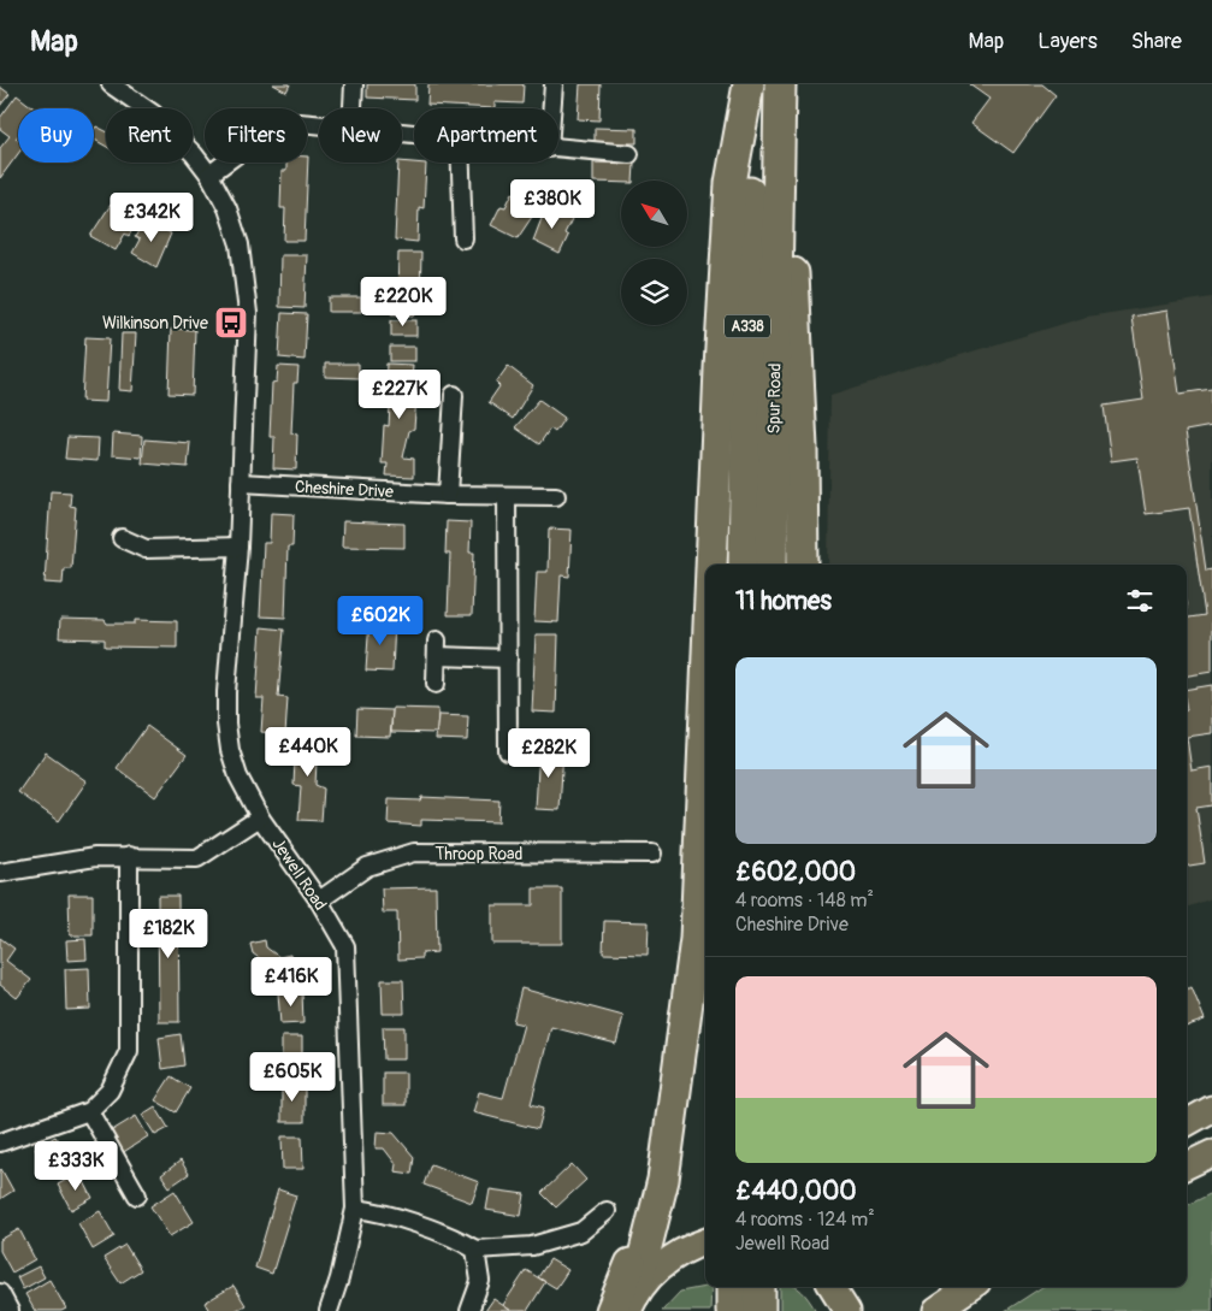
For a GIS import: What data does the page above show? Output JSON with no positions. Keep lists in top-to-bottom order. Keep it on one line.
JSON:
{"streets":{"highway":["A338","Spur Road"],"street":["Cheshire Drive","Throop Road","Jewell Road"]},"crossings":[["Cheshire Drive","Jewell Road"],["Throop Road","Jewell Road"]],"places":{"bus stop":["Wilkinson Drive"]},"north":"top left","page":{"header":"Map","nav":["Map","Layers","Share"],"chip":["Buy","Rent","Filters","New","Apartment"],"price":["£380K","£342K","£220K","£227K","£602K","£440K","£282K","£182K","£416K","£605K","£333K"],"heading":"11 homes","list":[{"name":"£602,000","note":"4 rooms · 148 m² · Cheshire Drive"},{"name":"£440,000","note":"4 rooms · 124 m² · Jewell Road"}]}}
